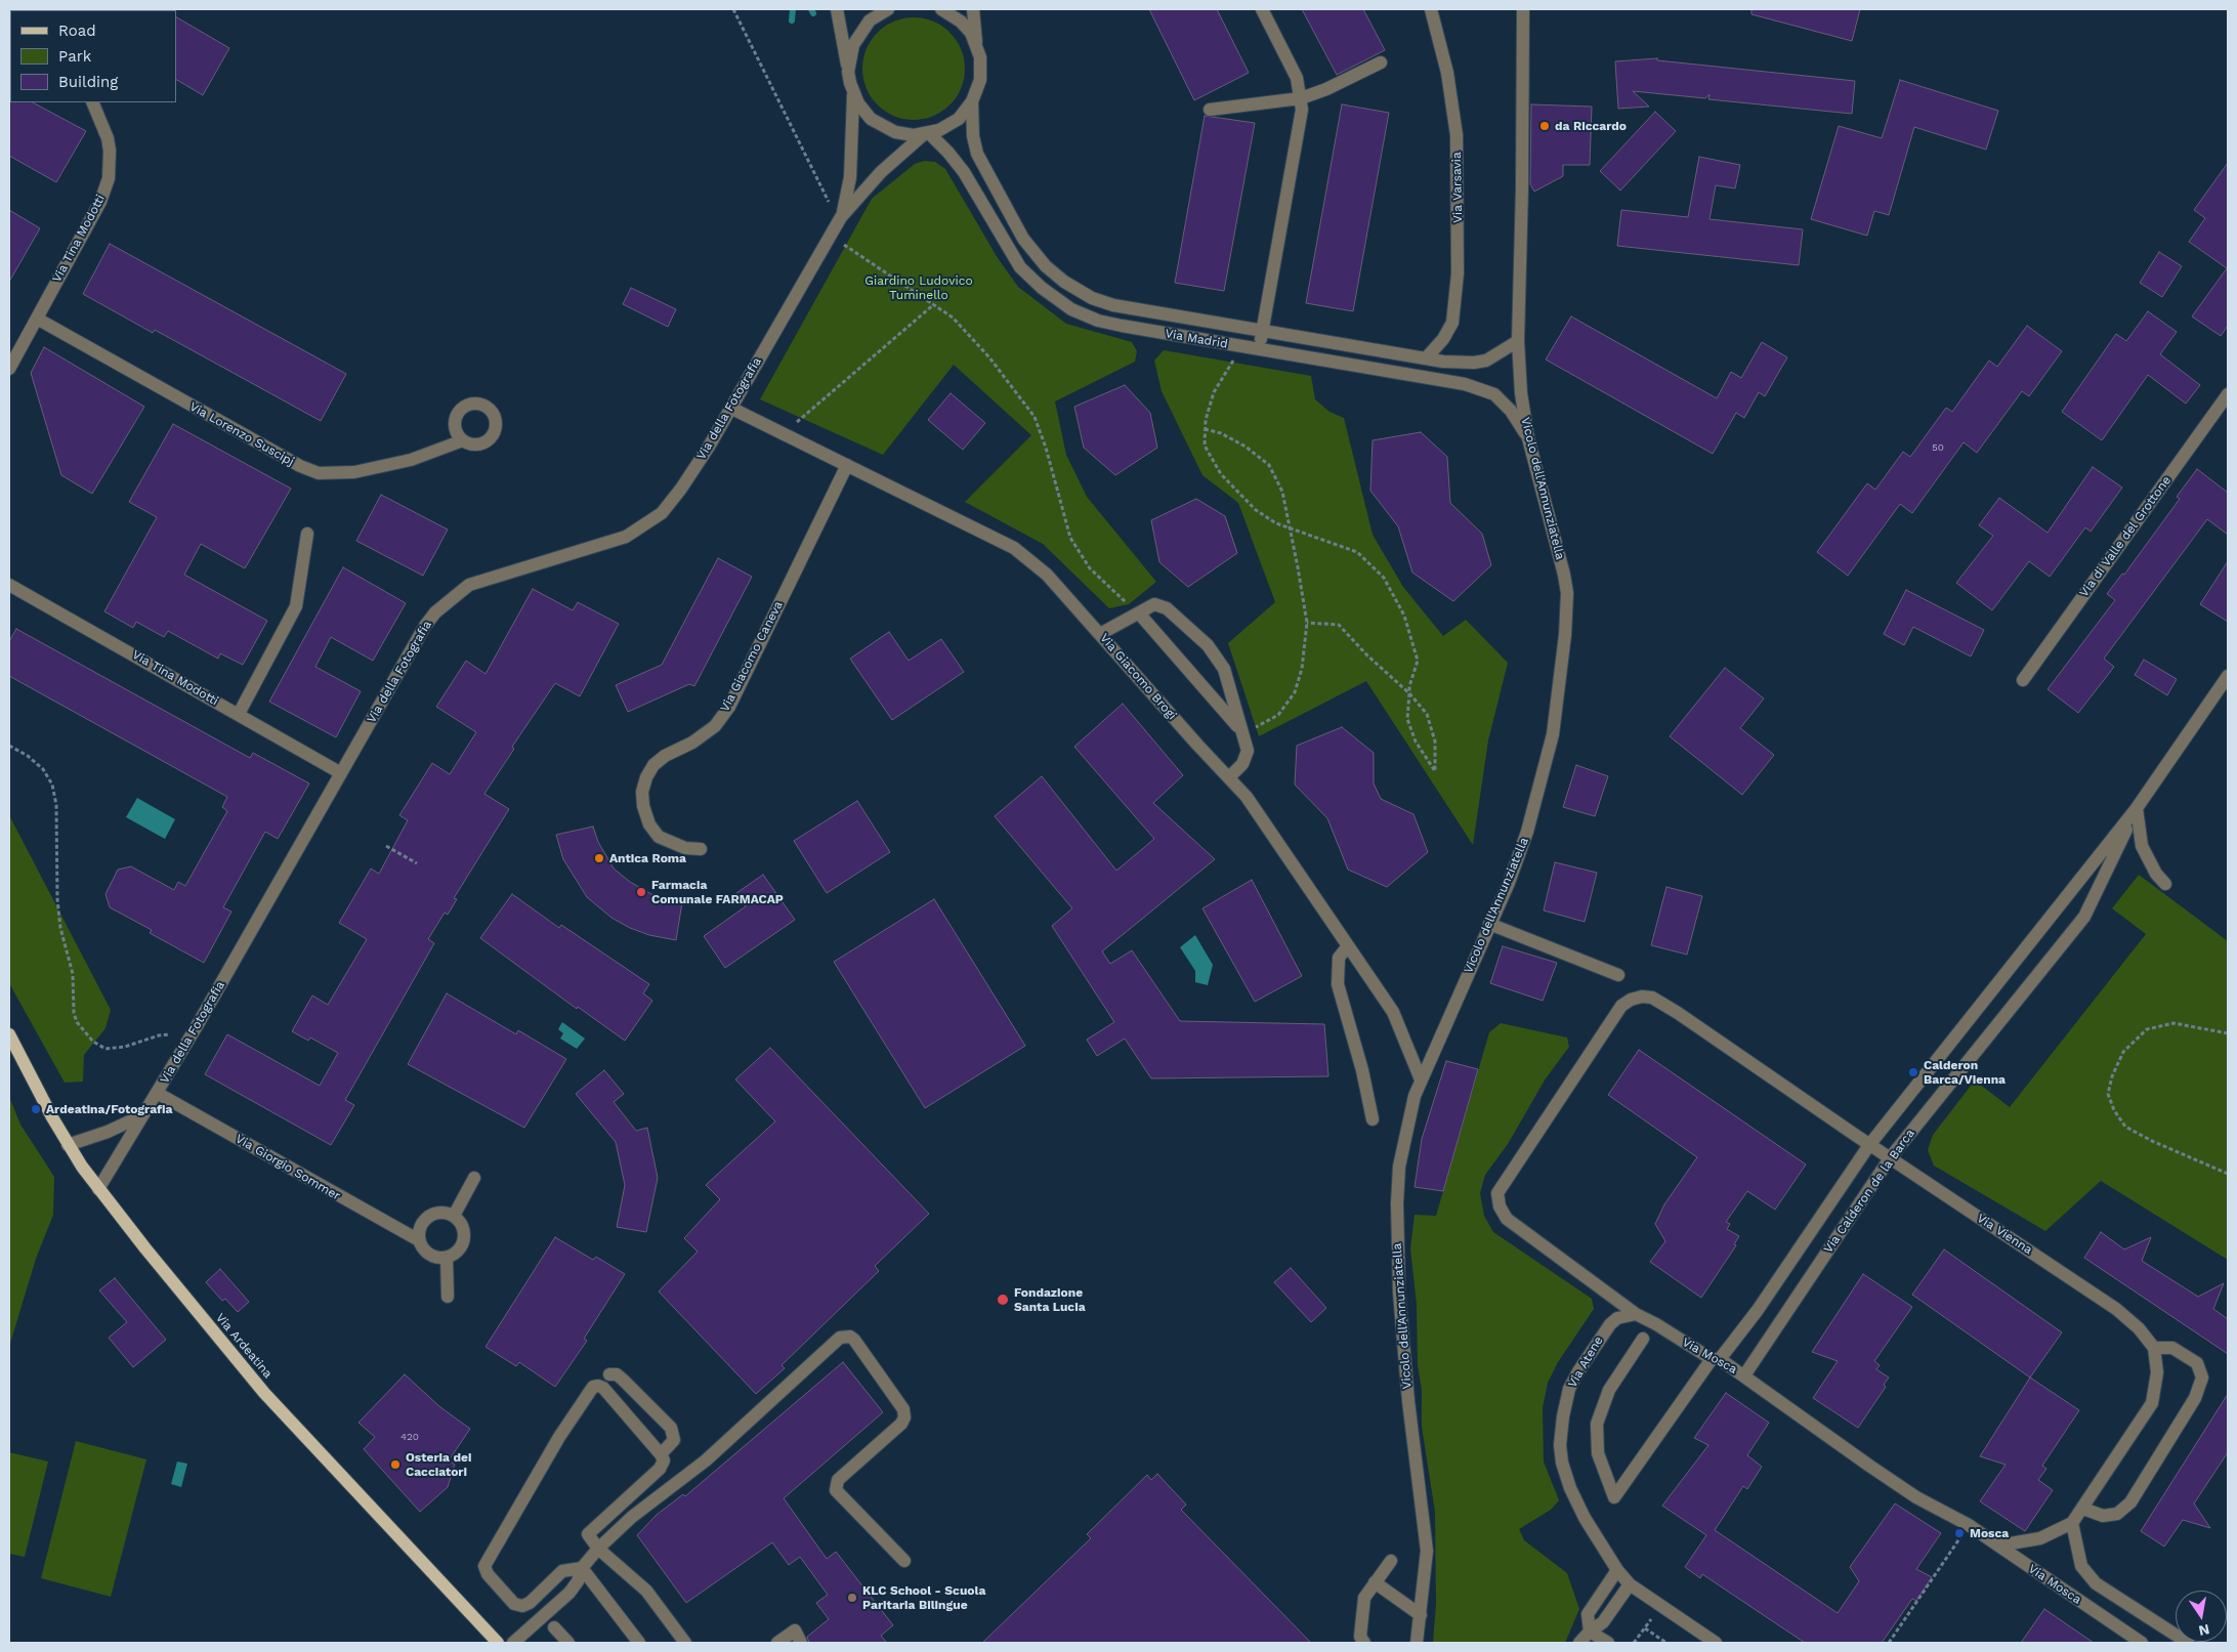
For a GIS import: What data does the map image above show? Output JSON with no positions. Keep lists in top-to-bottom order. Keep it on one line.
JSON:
{"streets":{"main road":["Via Ardeatina"],"street":["Via Varsavia","Via Tina Modotti","Via Madrid","Via della Fotografia","Via Lorenzo Suscipj","Vicolo dell'Annunziatella","Via di Valle del Grottone","Via Giacomo Caneva","Via Giacomo Brogi","Via Giorgio Sommer","Via Calderon de la Barca","Via Vienna","Via Mosca","Via Atene"]},"crossings":[["Via Varsavia","Via Madrid"],["Via Tina Modotti","Via della Fotografia"],["Via Tina Modotti","Via Lorenzo Suscipj"],["Via Madrid","Via della Fotografia"],["Via Madrid","Vicolo dell'Annunziatella"],["Via della Fotografia","Via Giacomo Brogi"],["Via della Fotografia","Via Giorgio Sommer"],["Via della Fotografia","Via Ardeatina"],["Vicolo dell'Annunziatella","Via Giacomo Brogi"],["Via Giacomo Caneva","Via Giacomo Brogi"],["Via Calderon de la Barca","Via Vienna"],["Via Calderon de la Barca","Via Mosca"],["Via Vienna","Via Mosca"],["Via Mosca","Via Atene"]],"parks":["Giardino Ludovico Tuminello"],"places":["da Riccardo","Antica Roma","Farmacia Comunale FARMACAP","Calderon Barca/Vienna","Ardeatina/Fotografia","Fondazione Santa Lucia","Osteria dei Cacciatori","Mosca","KLC School - Scuola Paritaria Bilingue"],"house_numbers":["50","420"],"legend":["Road","Park","Building"],"north":"bottom"}
